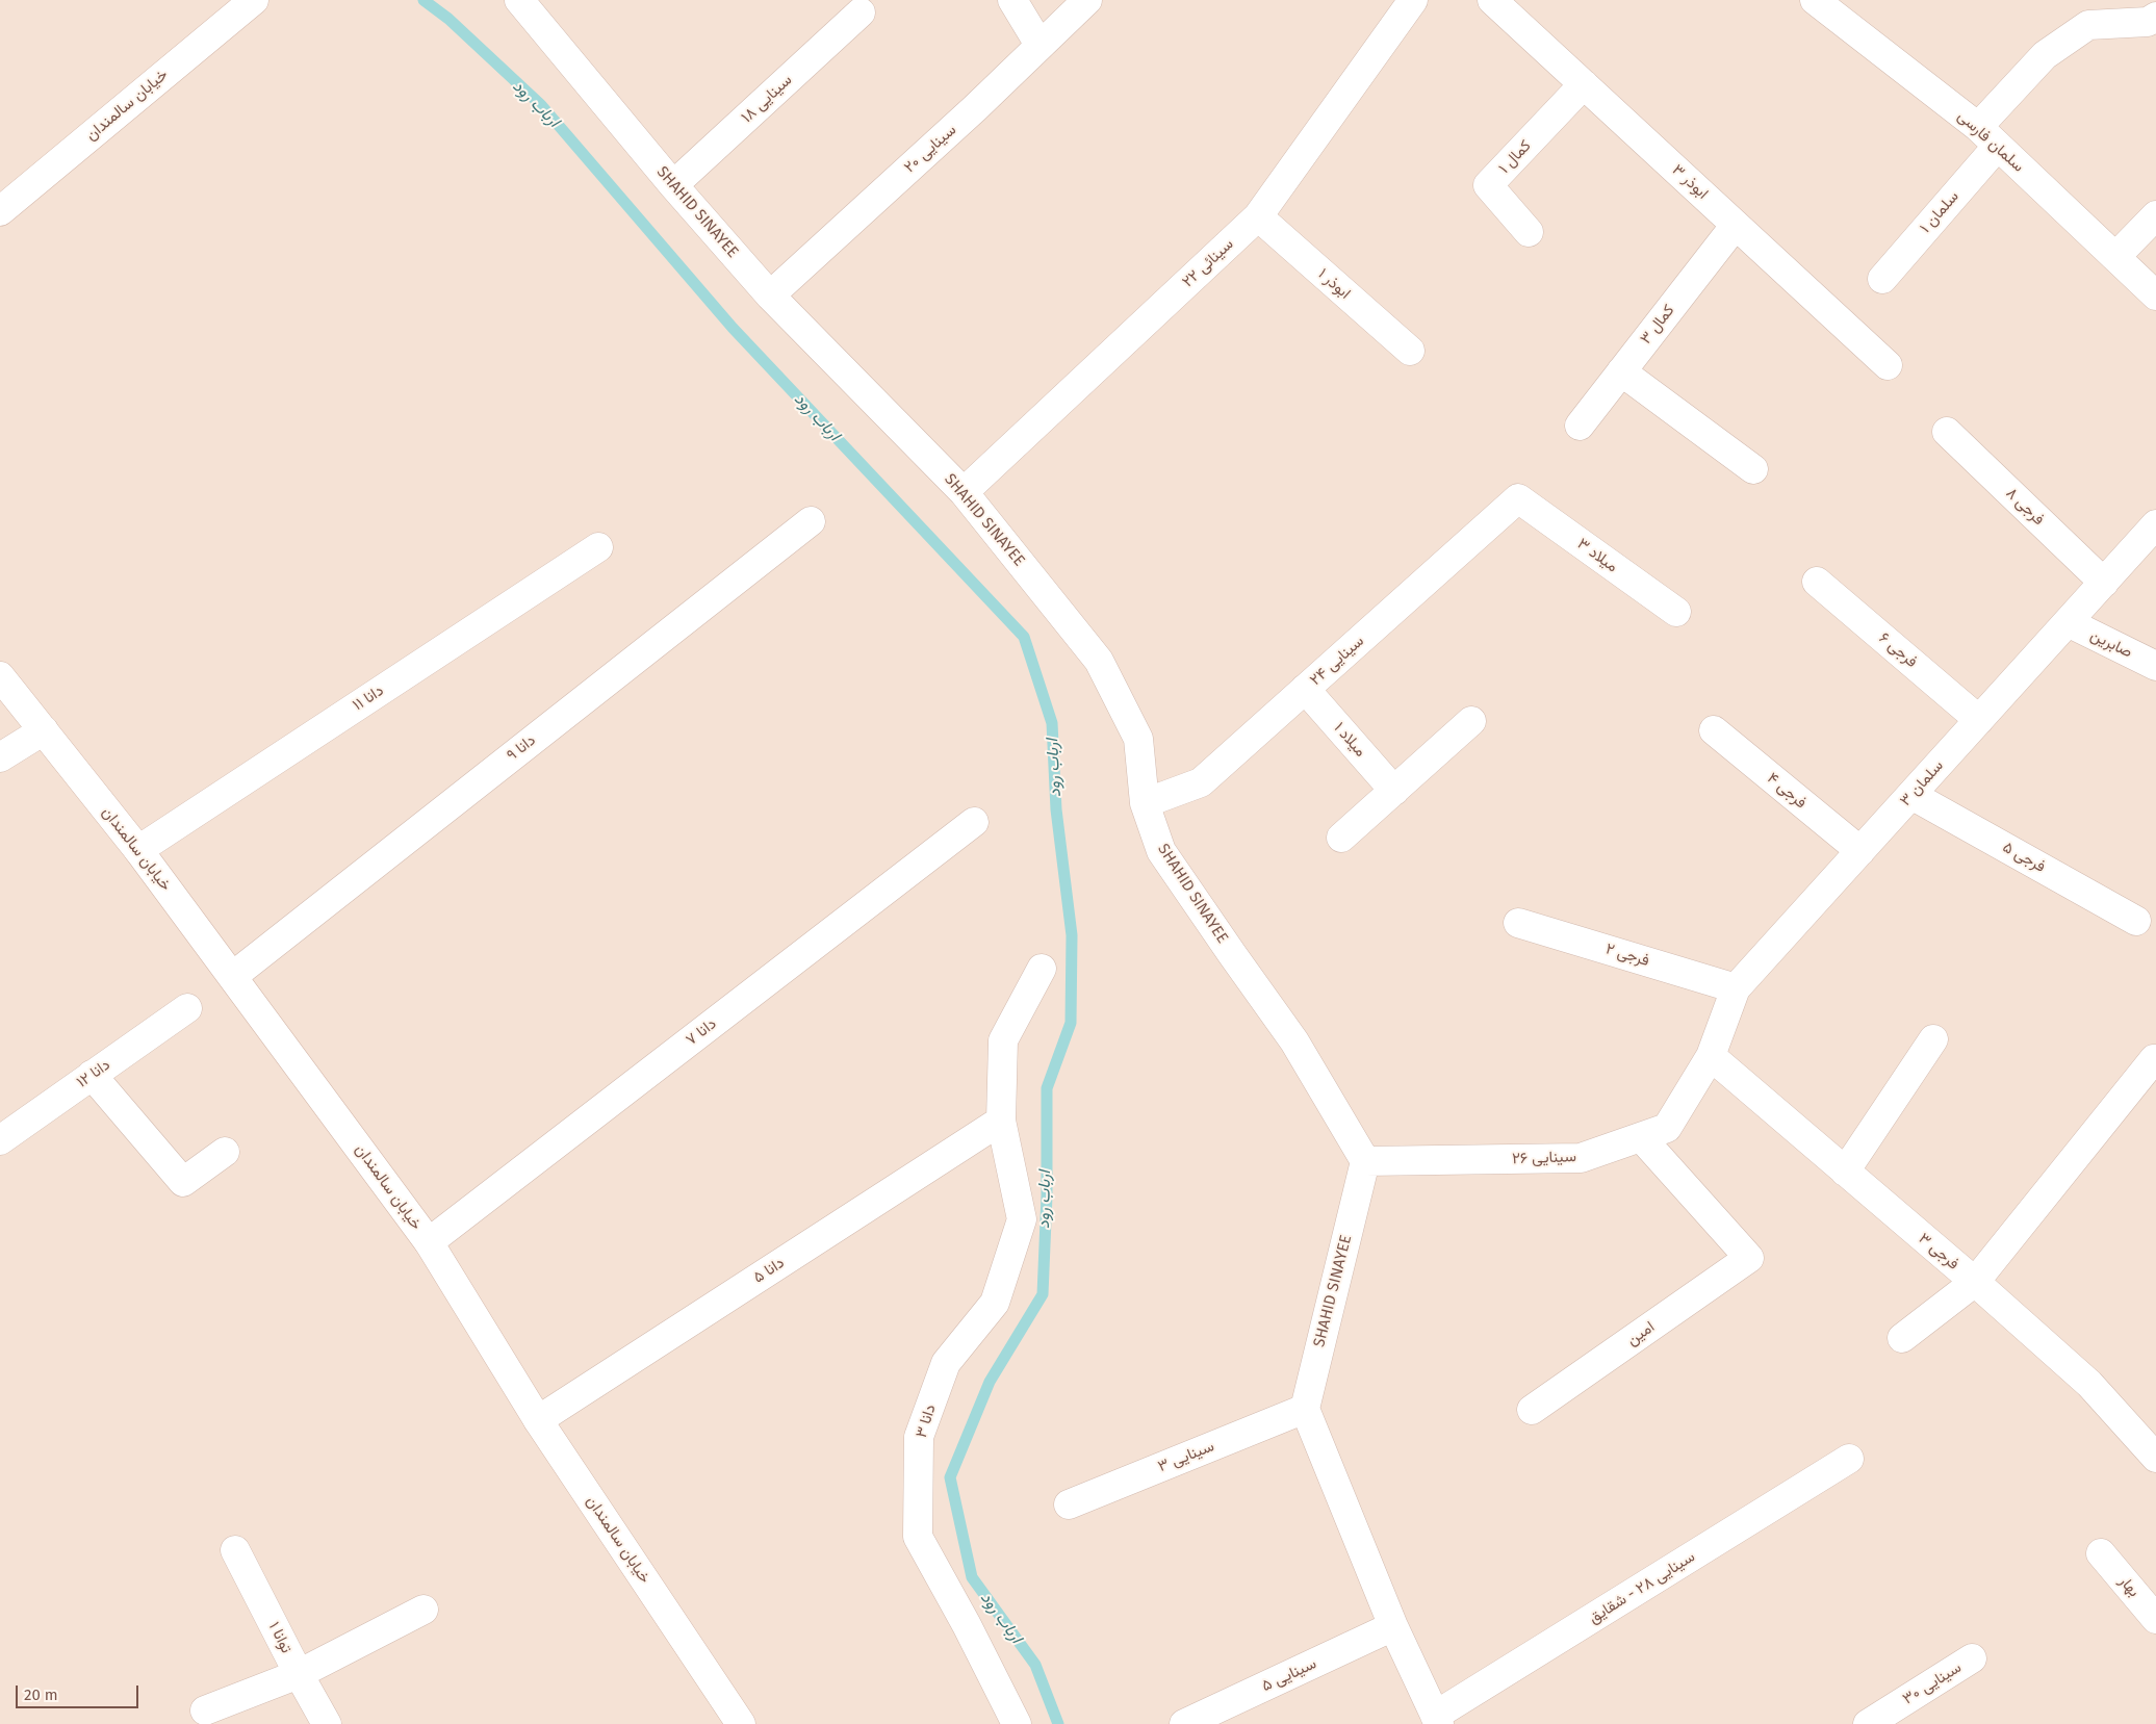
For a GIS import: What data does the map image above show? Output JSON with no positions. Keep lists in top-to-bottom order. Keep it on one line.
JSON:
{"streets":{"street":["سینایی ۱۸","خیابان سالمندان","سلمان فارسی","سینایی ۲۰","کمال ۱","ابوذر ۳","SHAHID SINAYEE","سلمان ۱","سینائی ۲۲","ابوذر ۱","کمال ۳","فرجی ۸","میلاد ۳","صابرین","فرجی ۶","سینایی ۲۴","دانا ۱۱","میلاد ۱","دانا ۹","سلمان ۳","فرجی ۴","فرجی ۵","فرجی ۲","دانا ۷","دانا ۱۲","سینایی ۲۶","فرجی ۳","دانا ۵","امین","دانا ۳","سینایی ۳","بهار","سینایی ۲۸ - شقایق","توانا ۱","سینایی ۵","سینایی ۳۰"]},"crossings":[["سینایی ۱۸","SHAHID SINAYEE"],["خیابان سالمندان","دانا ۱۱"],["خیابان سالمندان","دانا ۹"],["خیابان سالمندان","دانا ۷"],["خیابان سالمندان","دانا ۵"],["سلمان فارسی","سلمان ۱"],["سینایی ۲۰","SHAHID SINAYEE"],["کمال ۱","ابوذر ۳"],["ابوذر ۳","کمال ۳"],["SHAHID SINAYEE","سینائی ۲۲"],["SHAHID SINAYEE","سینایی ۲۴"],["SHAHID SINAYEE","سینایی ۲۶"],["SHAHID SINAYEE","سینایی ۳"],["سینائی ۲۲","ابوذر ۱"],["فرجی ۸","سلمان ۳"],["میلاد ۳","سینایی ۲۴"],["صابرین","سلمان ۳"],["فرجی ۶","سلمان ۳"],["سینایی ۲۴","میلاد ۱"],["سلمان ۳","فرجی ۴"],["سلمان ۳","فرجی ۵"],["سلمان ۳","فرجی ۲"],["سلمان ۳","سینایی ۲۶"],["سلمان ۳","فرجی ۳"],["سینایی ۲۶","فرجی ۳"],["سینایی ۲۶","امین"],["دانا ۵","دانا ۳"]],"water":["ارباب رود"],"scale_bar":"20 m"}
